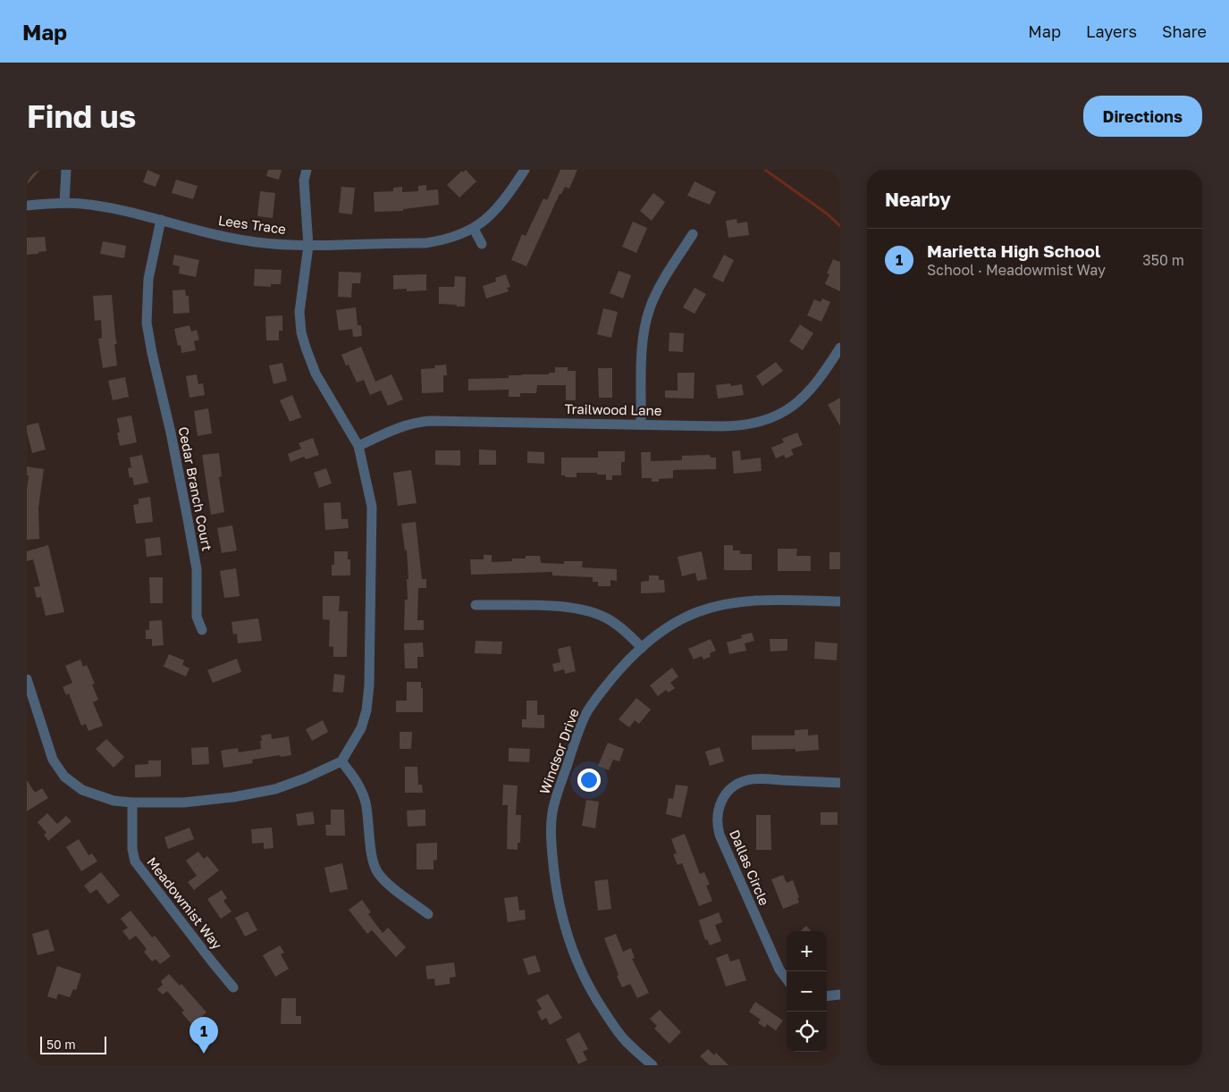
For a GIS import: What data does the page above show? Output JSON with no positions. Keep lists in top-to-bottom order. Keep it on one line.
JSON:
{"streets":{"street":["Lees Trace","Trailwood Lane","Cedar Branch Court","Windsor Drive","Dallas Circle","Meadowmist Way"]},"crossings":[["Lees Trace","Cedar Branch Court"]],"scale_bar":"50 m","page":{"header":"Map","nav":["Map","Layers","Share"],"buttons":"Directions","title":"Find us","heading":"Nearby","list":[{"mark":"1","name":"Marietta High School","note":"School · Meadowmist Way","value":"350 m"}],"map_buttons":["+","−"],"pins":"1","scale":"50 m"}}
